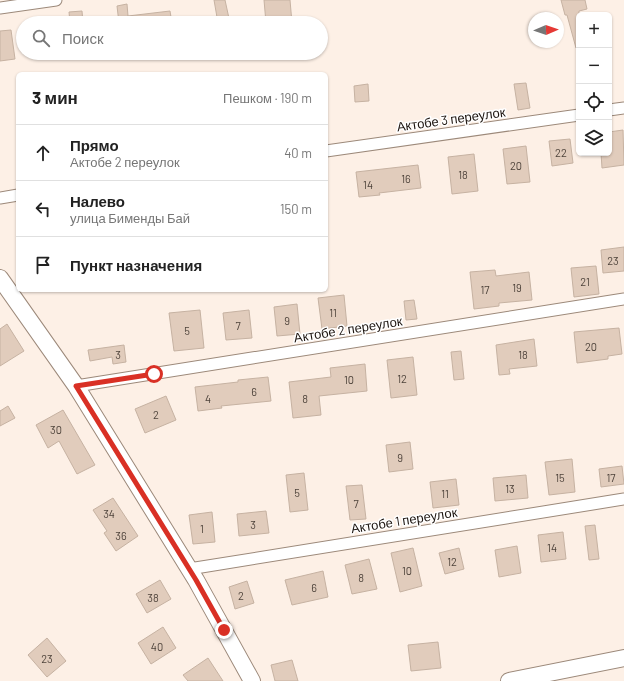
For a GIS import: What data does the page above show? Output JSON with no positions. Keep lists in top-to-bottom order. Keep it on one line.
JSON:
{"streets":{"street":["Актобе 3 переулок","Актобе 2 переулок","Актобе 1 переулок"]},"house_numbers":["22","20","18","16","14","23","21","19","17","11","9","7","5","20","3","18","12","10","6","4","8","2","30","9","15","17","13","5","11","7","34","3","1","36","14","12","10","8","6","2","38","40","23"],"north":"right","page":{"map_buttons":["+","−"],"search":"Поиск","heading":["3 мин","Пешком · 190 m"],"list":[["Прямо","Актобе 2 переулок","40 m"],["Налево","улица Бименды Бай","150 m"],"Пункт назначения"]}}
